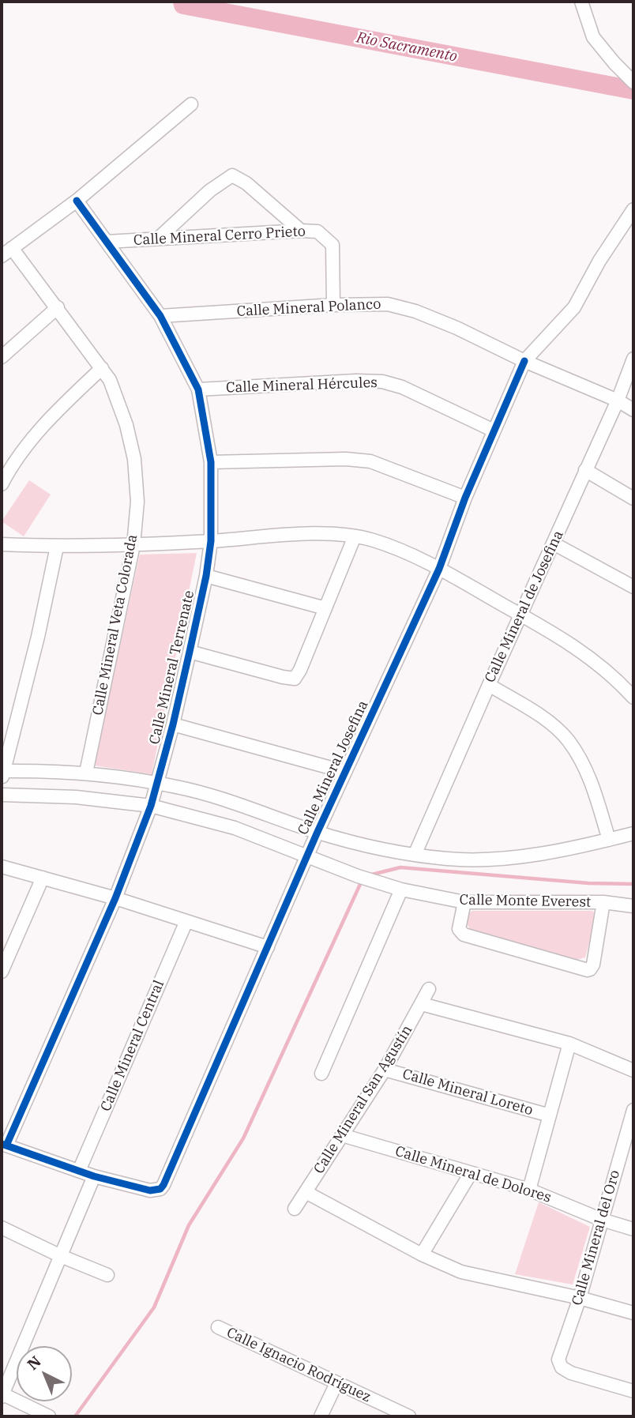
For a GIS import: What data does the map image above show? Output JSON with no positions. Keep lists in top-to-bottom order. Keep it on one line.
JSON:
{"streets":{"street":["Calle Mineral Cerro Prieto","Calle Mineral Polanco","Calle Mineral Hércules","Calle Mineral de Josefina","Calle Mineral Veta Colorada","Calle Mineral Terrenate","Calle Mineral Josefina","Calle Monte Everest","Calle Mineral Central","Calle Mineral Loreto","Calle Mineral San Agustín","Calle Mineral de Dolores","Calle Mineral del Oro","Calle Ignacio Rodríguez"]},"crossings":[["Calle Mineral Cerro Prieto","Calle Mineral Polanco"],["Calle Mineral Cerro Prieto","Calle Mineral Terrenate"],["Calle Mineral Polanco","Calle Mineral de Josefina"],["Calle Mineral Polanco","Calle Mineral Terrenate"],["Calle Mineral Polanco","Calle Mineral Josefina"],["Calle Mineral Hércules","Calle Mineral Terrenate"],["Calle Mineral Hércules","Calle Mineral Josefina"],["Calle Mineral Terrenate","Calle Monte Everest"],["Calle Mineral Josefina","Calle Monte Everest"],["Calle Mineral Loreto","Calle Mineral San Agustín"],["Calle Mineral San Agustín","Calle Mineral de Dolores"],["Calle Mineral de Dolores","Calle Mineral del Oro"]],"water":["Rio Sacramento"],"north":"top left"}
